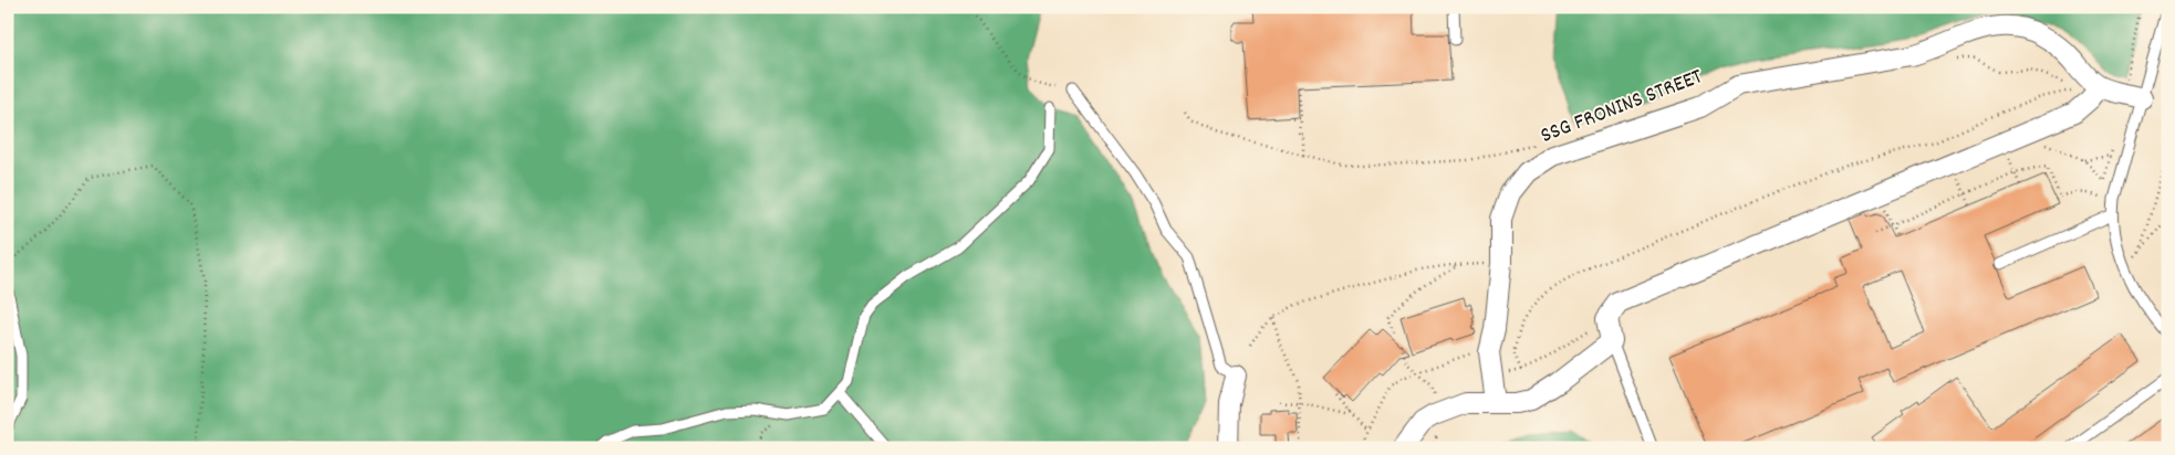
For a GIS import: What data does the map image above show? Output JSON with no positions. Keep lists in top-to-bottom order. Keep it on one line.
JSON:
{"streets":{"street":["SSG FRONINS STREET"]}}
